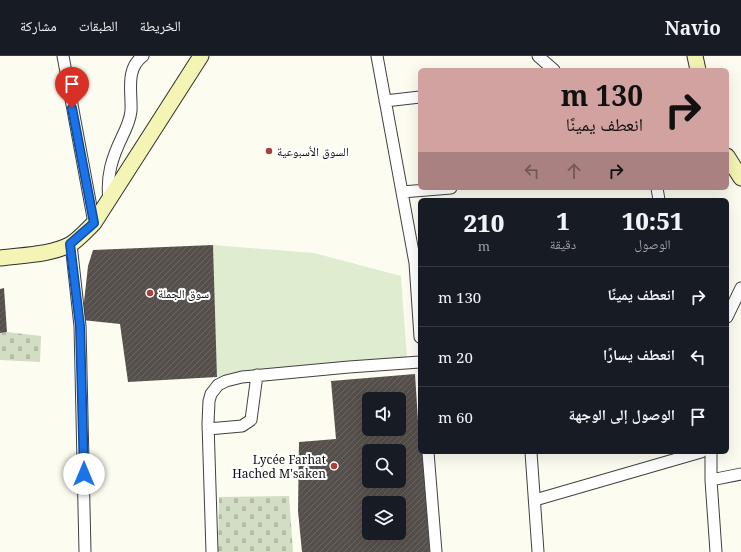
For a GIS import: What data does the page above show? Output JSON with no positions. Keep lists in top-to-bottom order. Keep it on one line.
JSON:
{"places":["السوق اﻷسبوعية","سوق الجملة","Lycée Farhat Hached M'saken"],"page":{"header":"Navio","nav":["الخريطة","الطبقات","مشاركة"],"turn":["130 m","انعطف يمينًا"],"eta":["10:51","الوصول","1","دقيقة","210","m"],"list":[{"name":"انعطف يمينًا","value":"130 m"},{"name":"انعطف يسارًا","value":"20 m"},{"name":"الوصول إلى الوجهة","value":"60 m"}]}}
